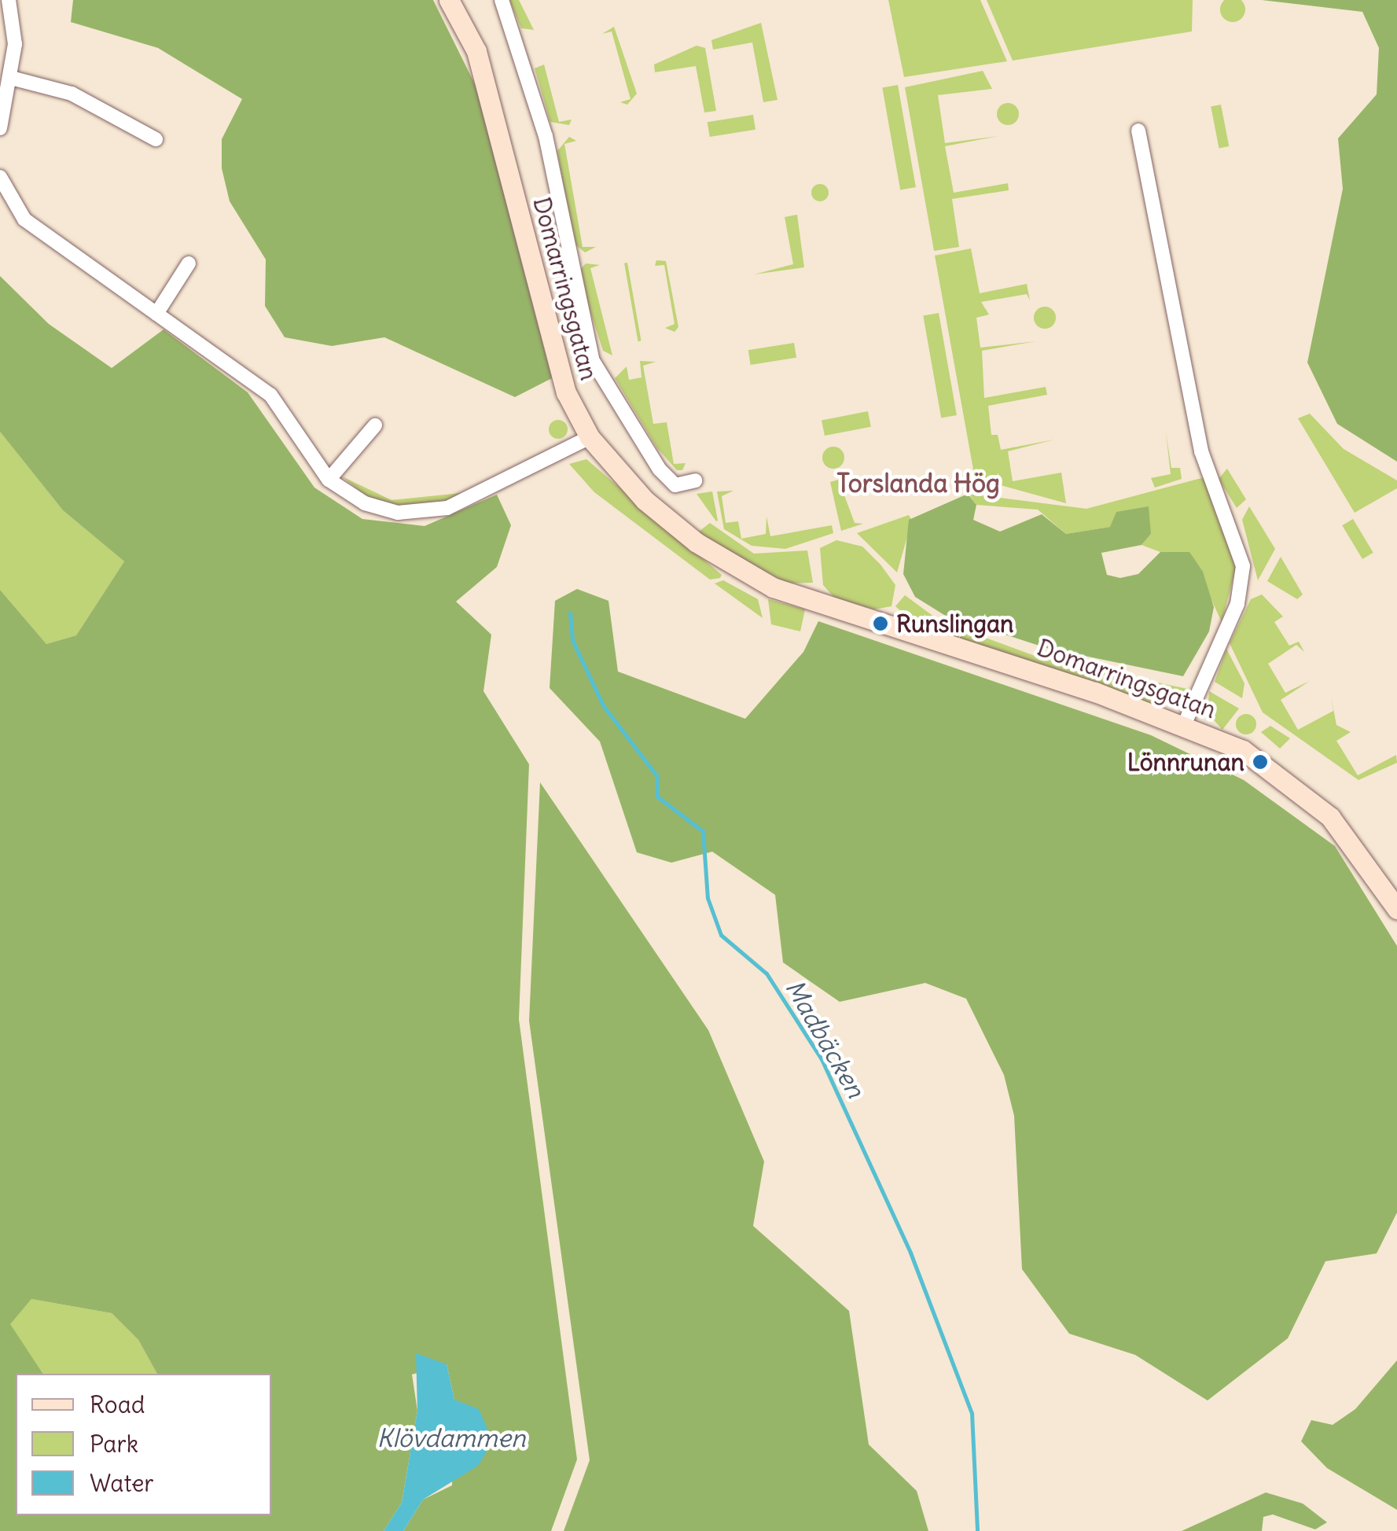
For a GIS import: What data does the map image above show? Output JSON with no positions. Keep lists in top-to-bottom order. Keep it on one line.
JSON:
{"streets":{"street":["Domarringsgatan"]},"districts":["Torslanda Hög"],"water":["Madbäcken","Klövdammen"],"places":["Runslingan","Lönnrunan"],"legend":["Road","Park","Water"]}
